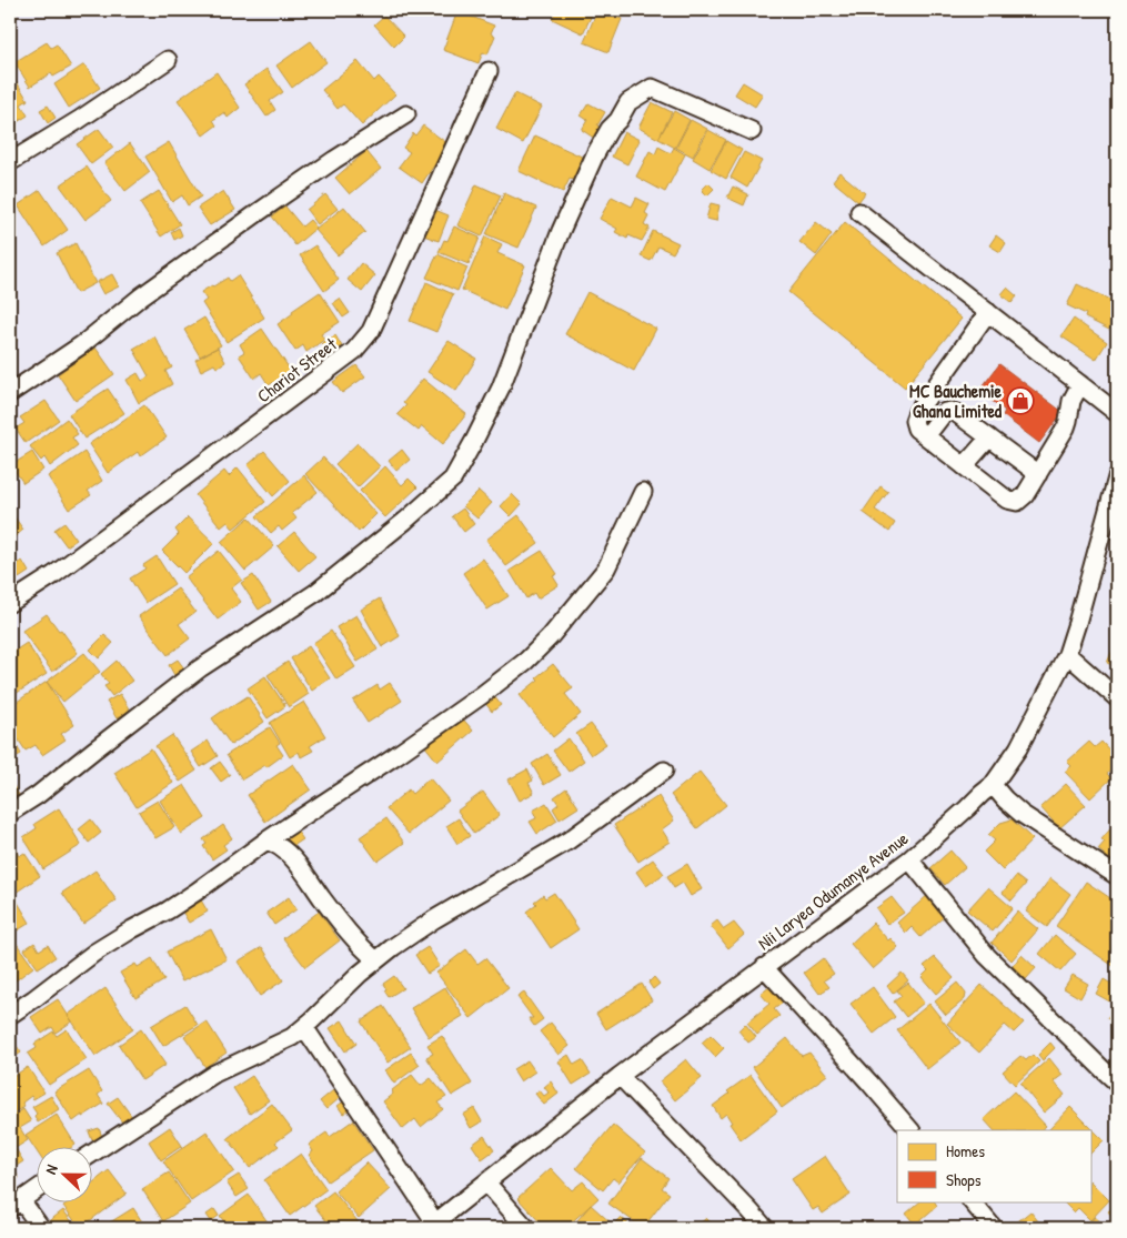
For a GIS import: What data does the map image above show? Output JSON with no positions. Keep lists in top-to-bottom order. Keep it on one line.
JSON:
{"streets":{"street":["Chariot Street","Nii Laryea Odumanye Avenue"]},"places":{"shop":["MC Bauchemie Ghana Limited"]},"legend":["Homes","Shops"],"north":"left"}
